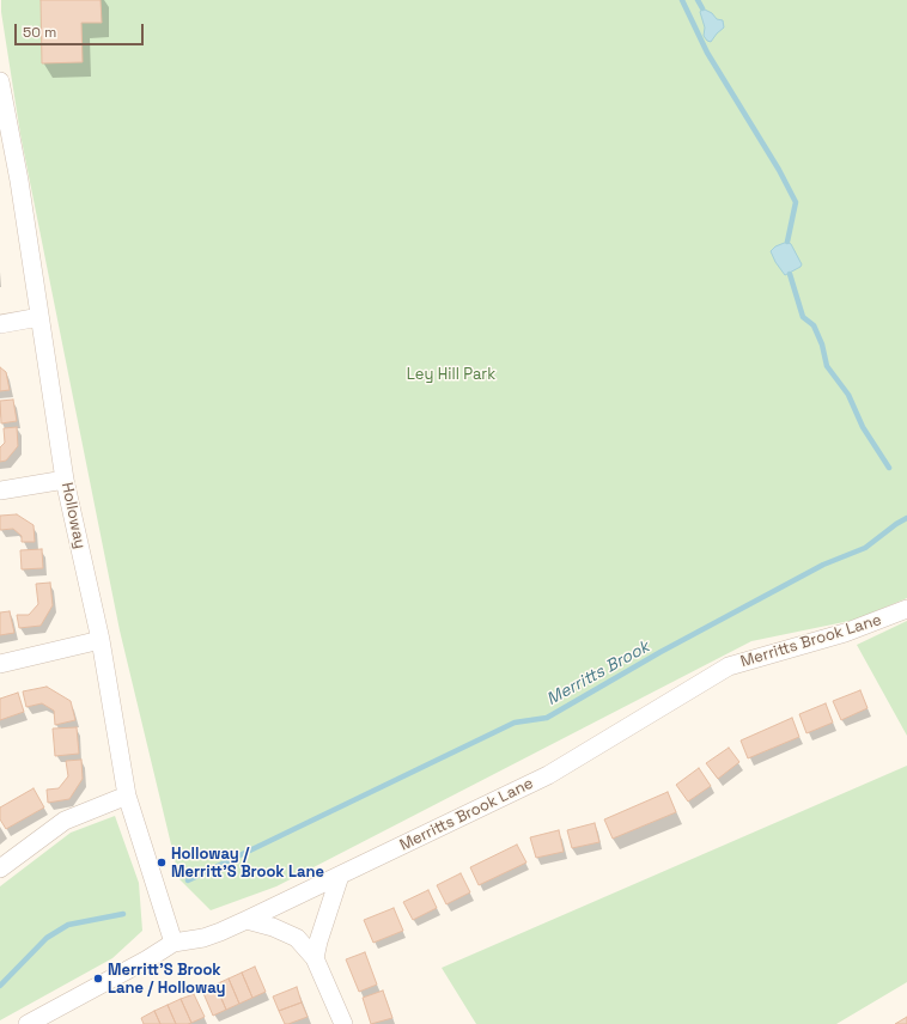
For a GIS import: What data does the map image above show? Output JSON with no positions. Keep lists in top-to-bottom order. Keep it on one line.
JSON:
{"streets":{"street":["Holloway","Merritts Brook Lane"]},"crossings":[["Holloway","Merritts Brook Lane"]],"water":["Merritts Brook"],"parks":["Ley Hill Park"],"places":["Holloway / Merritt'S Brook Lane","Merritt'S Brook Lane / Holloway"],"scale_bar":"50 m"}
